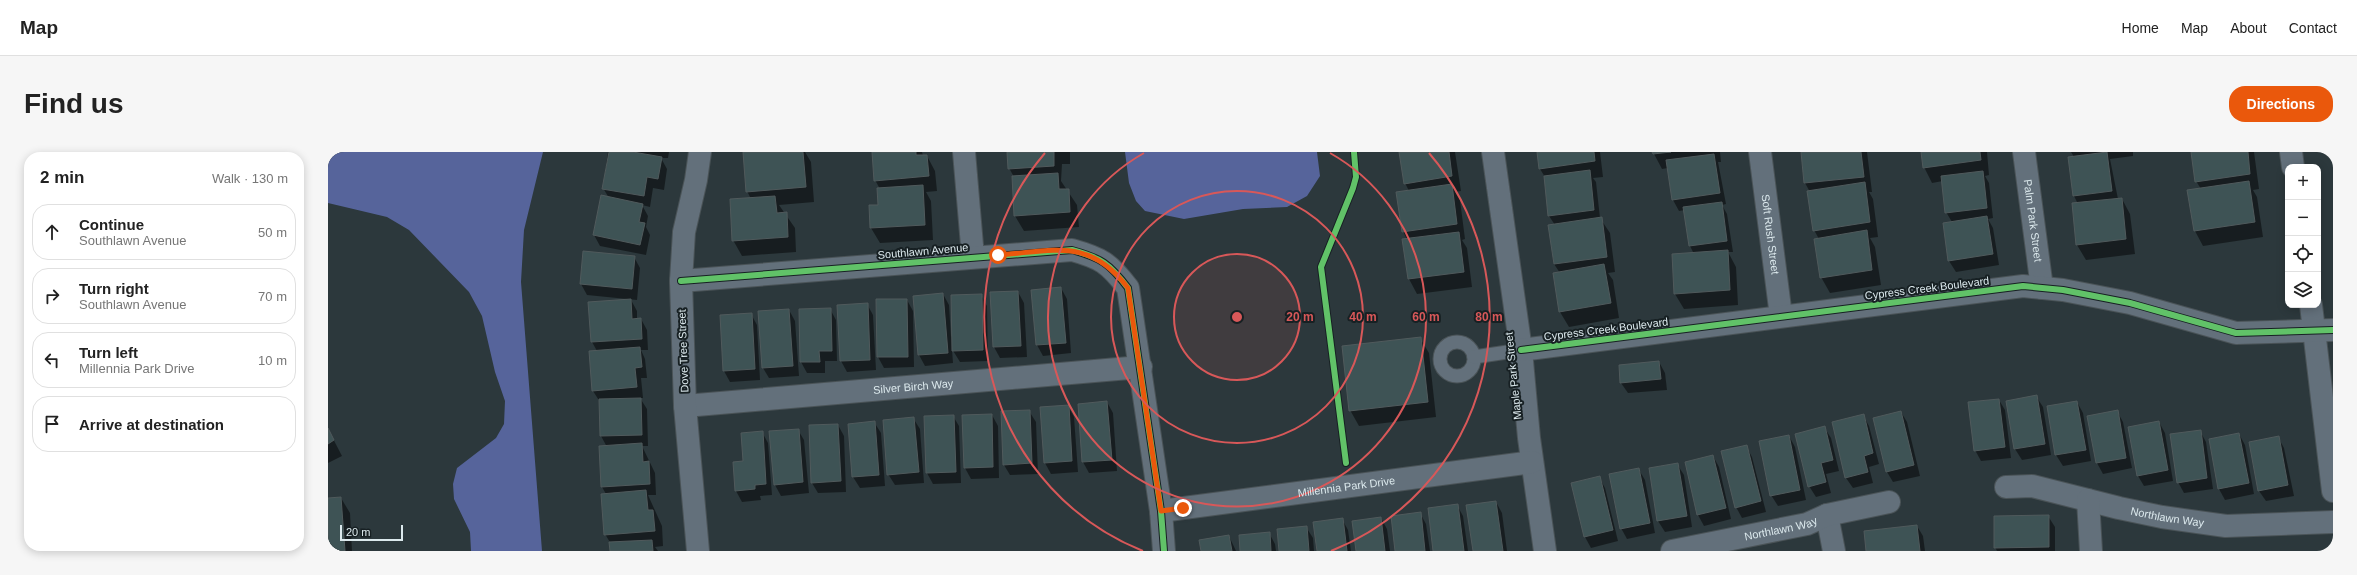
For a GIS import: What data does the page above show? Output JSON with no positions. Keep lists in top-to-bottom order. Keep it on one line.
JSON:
{"streets":{"street":["Palm Park Street","Soft Rush Street","Southlawn Avenue","Cypress Creek Boulevard","Dove Tree Street","Maple Park Street","Silver Birch Way","Millennia Park Drive","Northlawn Way"]},"crossings":[["Palm Park Street","Cypress Creek Boulevard"],["Soft Rush Street","Cypress Creek Boulevard"],["Southlawn Avenue","Dove Tree Street"],["Southlawn Avenue","Silver Birch Way"],["Southlawn Avenue","Millennia Park Drive"],["Cypress Creek Boulevard","Maple Park Street"],["Dove Tree Street","Silver Birch Way"],["Maple Park Street","Millennia Park Drive"]],"scale_bar":"20 m","page":{"header":"Map","nav":["Home","Map","About","Contact"],"buttons":"Directions","title":"Find us","heading":["2 min","Walk · 130 m"],"map_buttons":["+","−"],"list":[["Continue","Southlawn Avenue","50 m"],["Turn right","Southlawn Avenue","70 m"],["Turn left","Millennia Park Drive","10 m"],"Arrive at destination"],"scale":"20 m"},"rings":["20 m","40 m","60 m","80 m"]}
